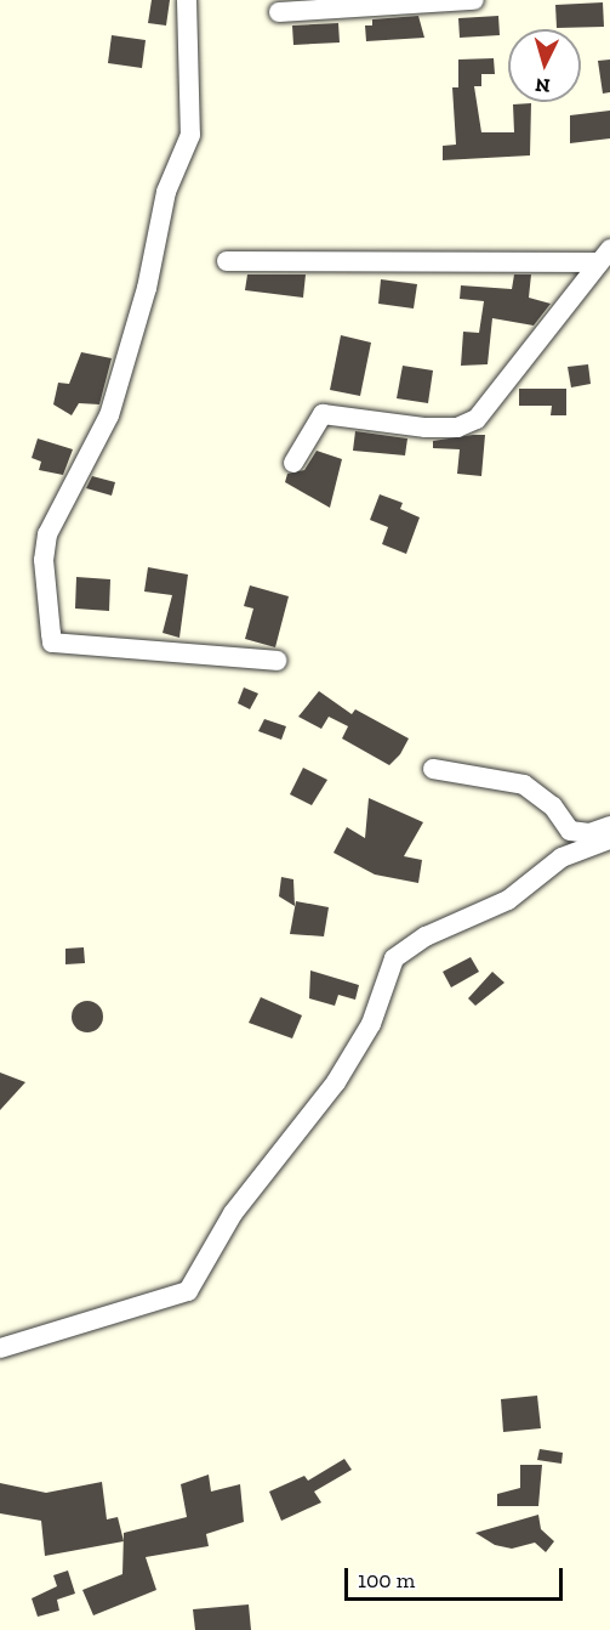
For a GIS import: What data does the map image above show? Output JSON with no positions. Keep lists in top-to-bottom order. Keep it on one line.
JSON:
{"scale_bar":"100 m","north":"bottom"}
